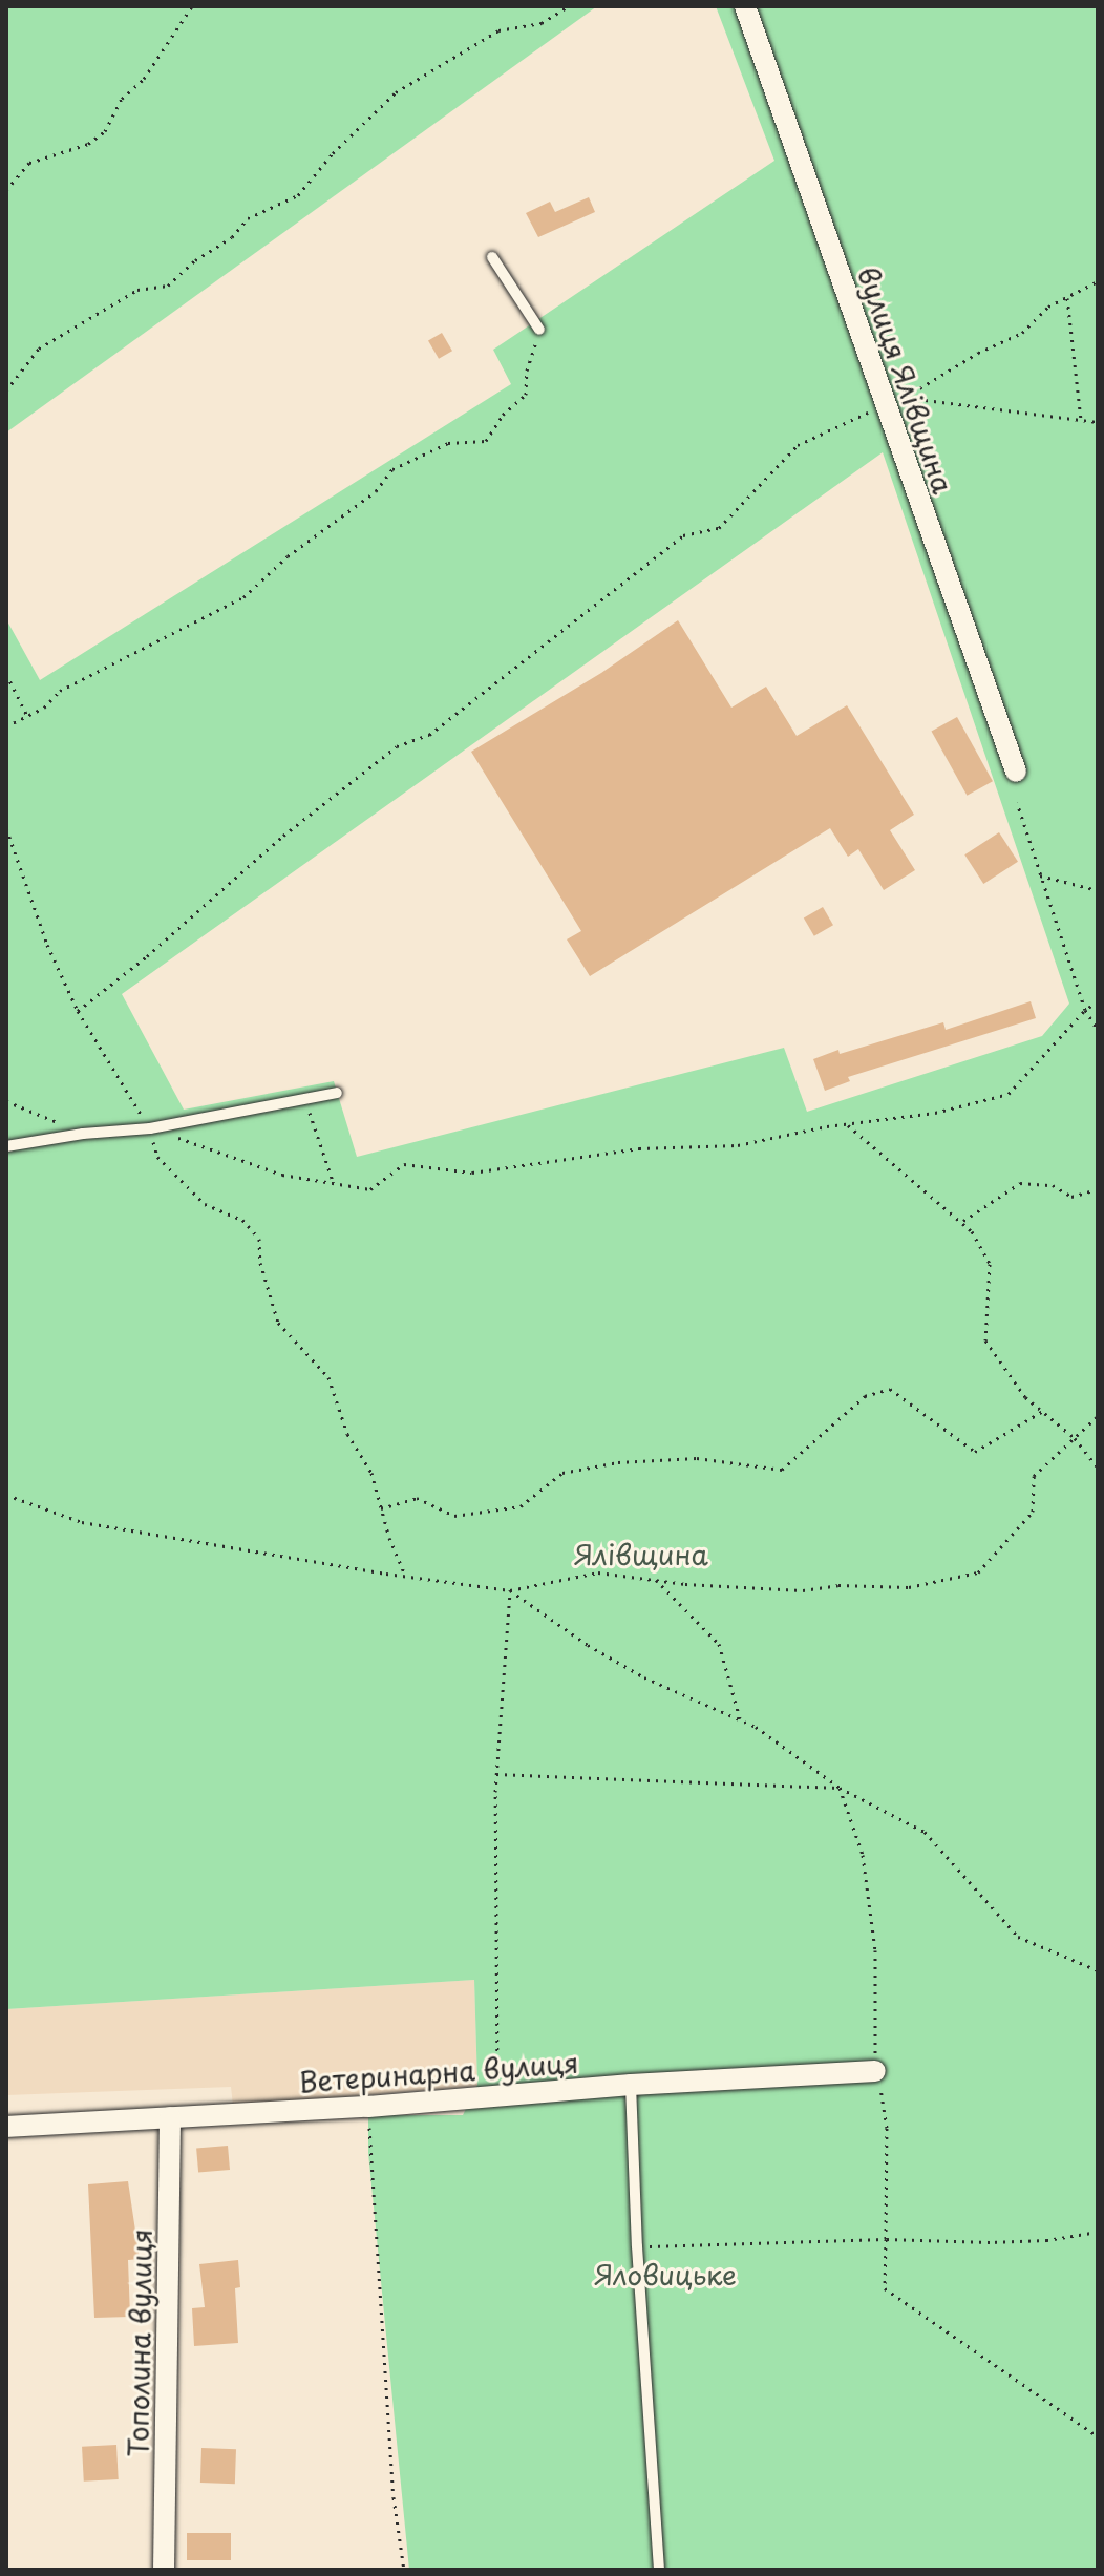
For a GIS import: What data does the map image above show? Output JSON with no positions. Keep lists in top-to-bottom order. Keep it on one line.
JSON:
{"streets":{"street":["вулиця Ялівщина","Ветеринарна вулиця","Тополина вулиця"]},"crossings":[["Ветеринарна вулиця","Тополина вулиця"]],"parks":["Ялівщина","Яловицьке"]}
